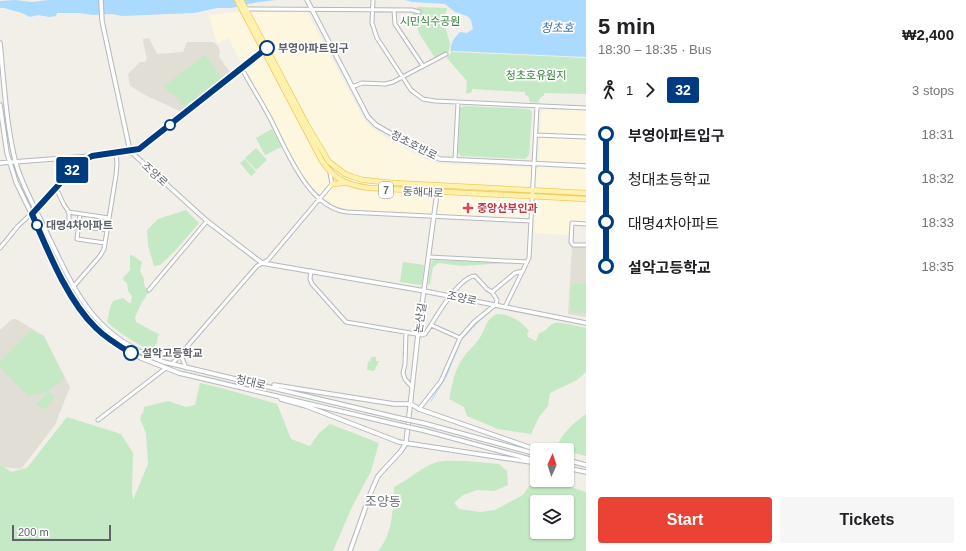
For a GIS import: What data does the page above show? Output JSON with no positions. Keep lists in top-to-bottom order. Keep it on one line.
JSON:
{"streets":{"main road":["7","동해대로"],"street":["청초호반로","조양로","논산길","청대로"]},"crossings":[["조양로","논산길"],["7","동해대로"],["동해대로","논산길"]],"districts":["조양동"],"water":["청초호"],"parks":["시민식수공원","청초호유원지"],"places":{"other":["부영아파트입구","대명4차아파트","설악고등학교"],"health":["중앙산부인과"]},"lines":["bus line 32"],"scale_bar":"200 m","north":"top","page":{"on_map":"32","heading":["5 min","18:30 – 18:35 · Bus","₩2,400"],"legs":["1","32","3 stops"],"list":[{"name":"부영아파트입구","value":"18:31"},{"name":"청대초등학교","value":"18:32"},{"name":"대명4차아파트","value":"18:33"},{"name":"설악고등학교","value":"18:35"}],"buttons":["Start","Tickets"],"scale":"200 m"}}
